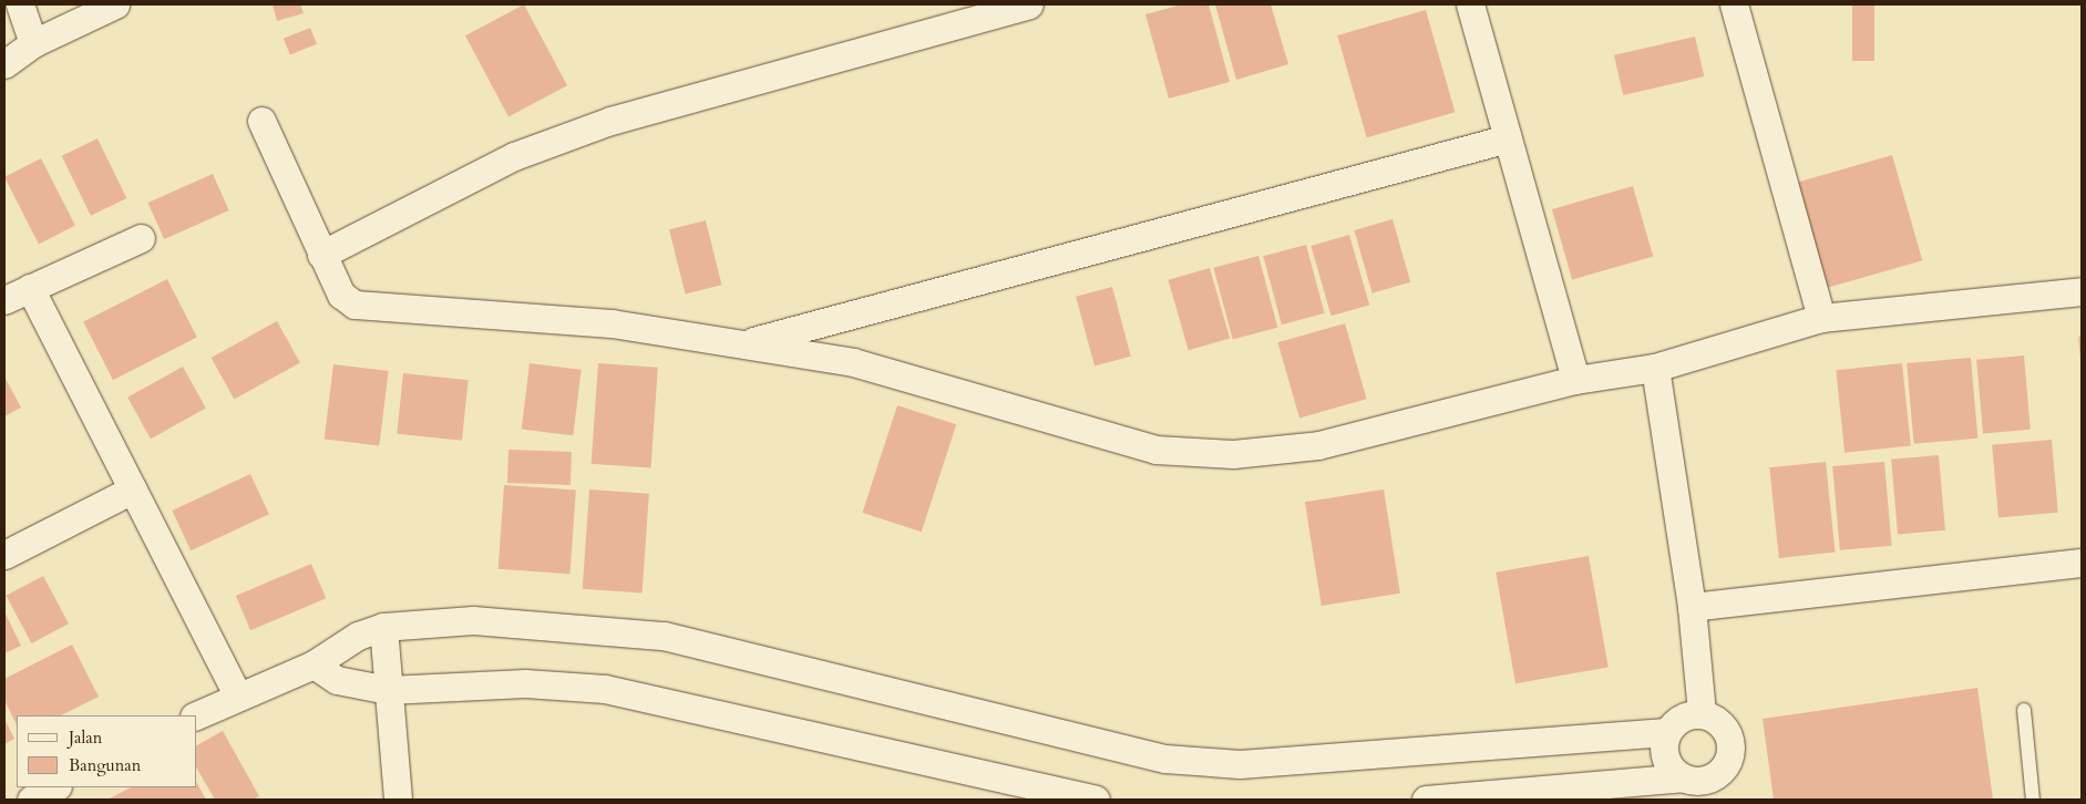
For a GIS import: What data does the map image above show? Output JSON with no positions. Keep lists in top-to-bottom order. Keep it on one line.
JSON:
{"legend":["Jalan","Bangunan"]}
